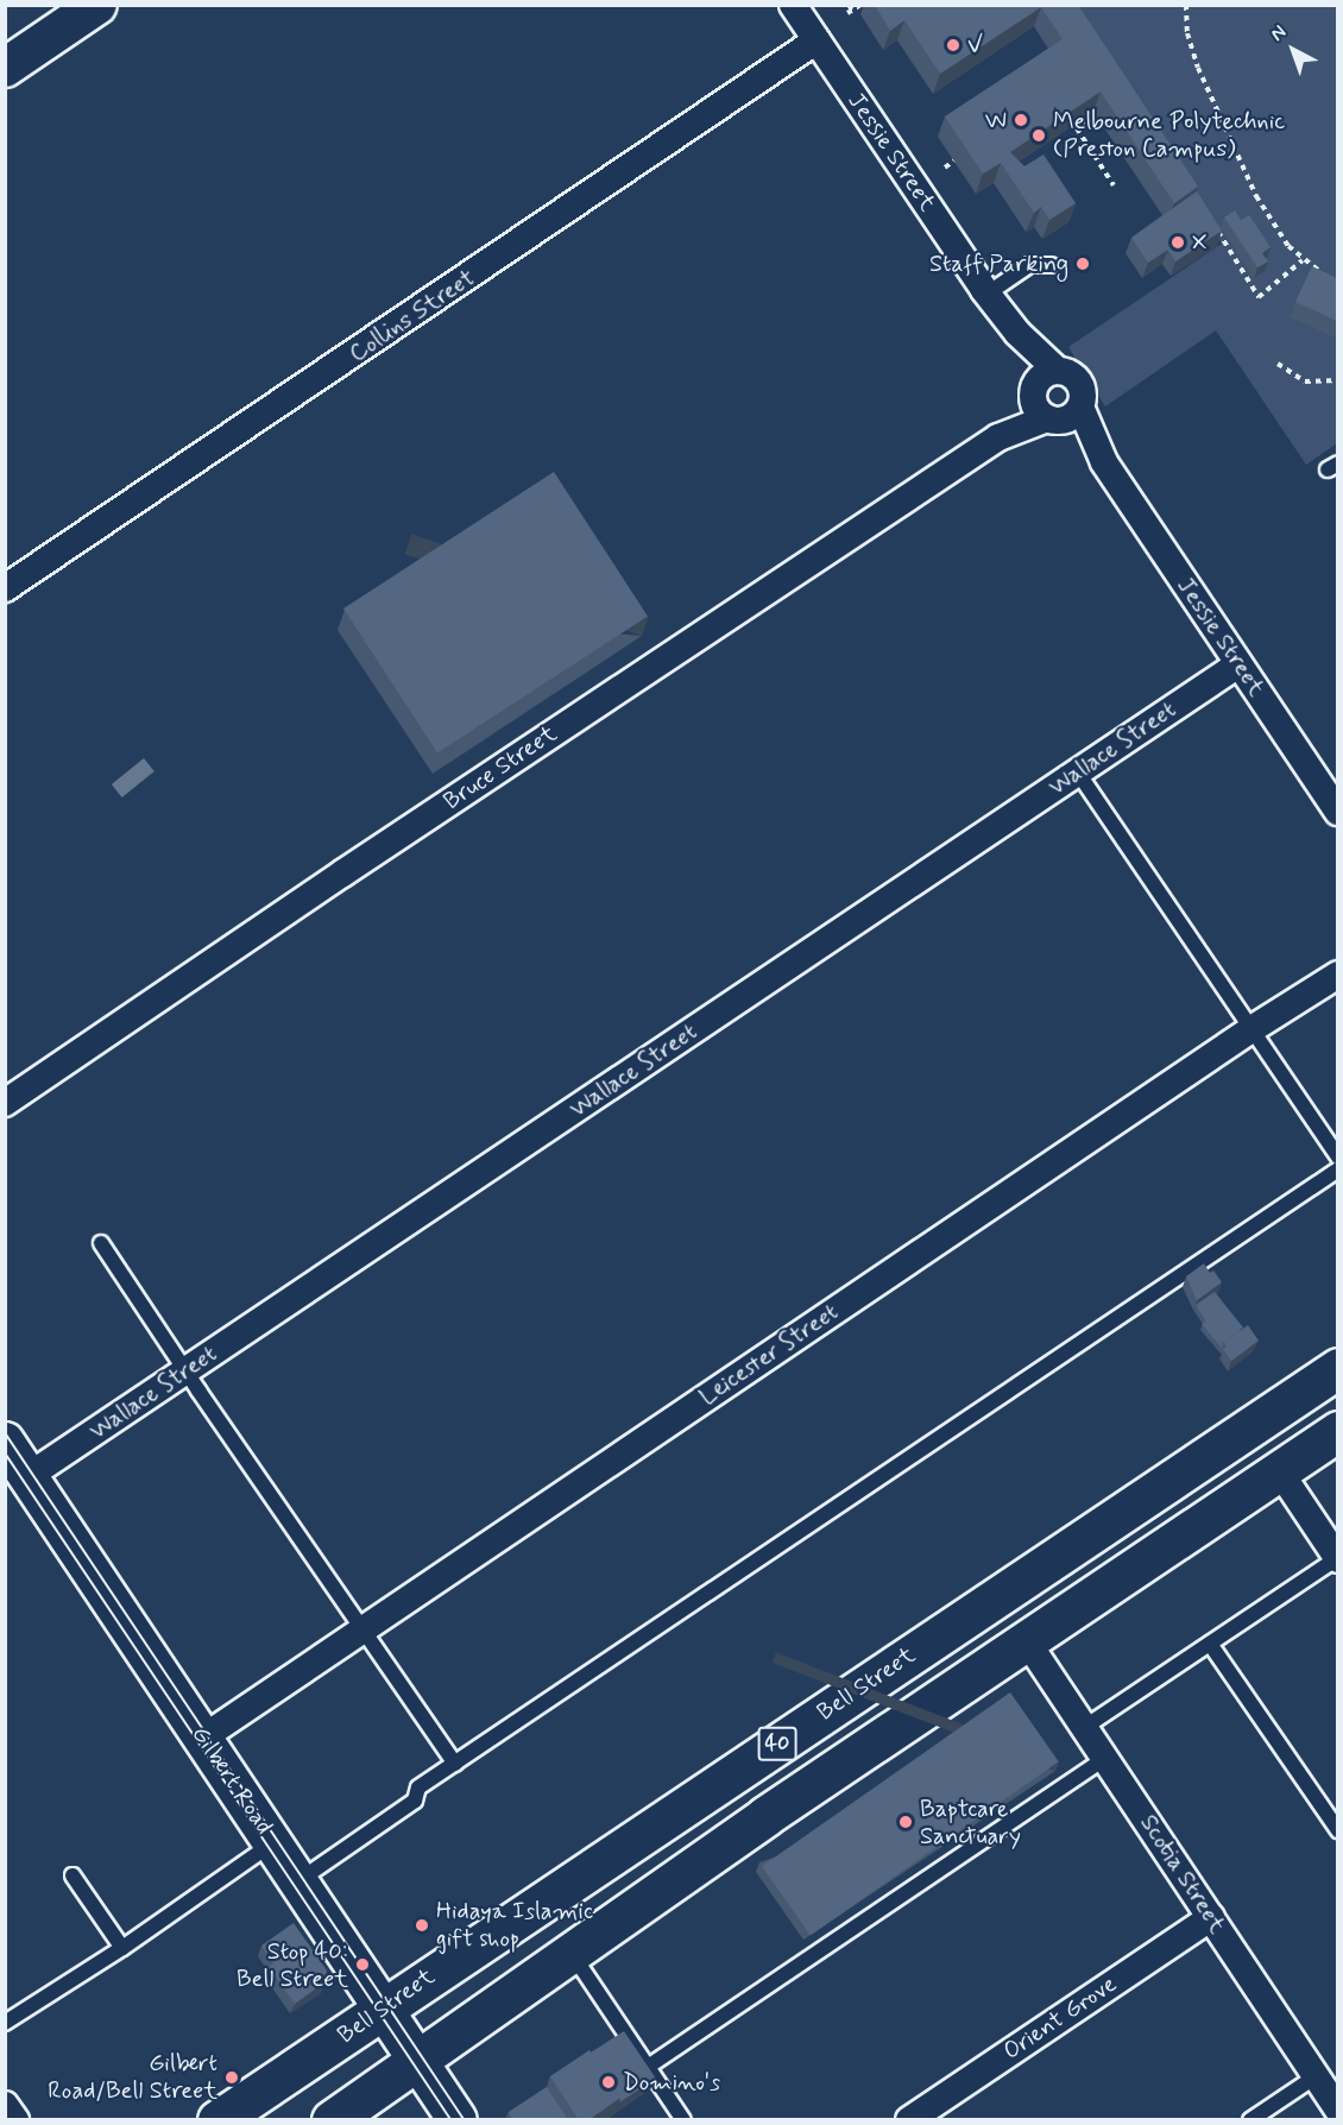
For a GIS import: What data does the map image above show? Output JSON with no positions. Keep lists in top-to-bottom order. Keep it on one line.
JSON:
{"streets":{"highway":["Bell Street","40"],"street":["Jessie Street","Collins Street","Wallace Street","Bruce Street","Leicester Street","Gilbert Road","Scotia Street","Orient Grove"]},"crossings":[["Jessie Street","Collins Street"],["Jessie Street","Wallace Street"],["Jessie Street","Bruce Street"],["Wallace Street","Gilbert Road"],["Leicester Street","Gilbert Road"],["Bell Street","Gilbert Road"],["40","Gilbert Road"],["40","Scotia Street"],["Scotia Street","Orient Grove"]],"places":["V","W","Melbourne Polytechnic (Preston Campus)","X","Staff Parking","Baptcare Sanctuary","Hidaya Islamic gift shop","Stop 40: Bell Street","Gilbert Road/Bell Street","Domino's"],"north":"top left"}
